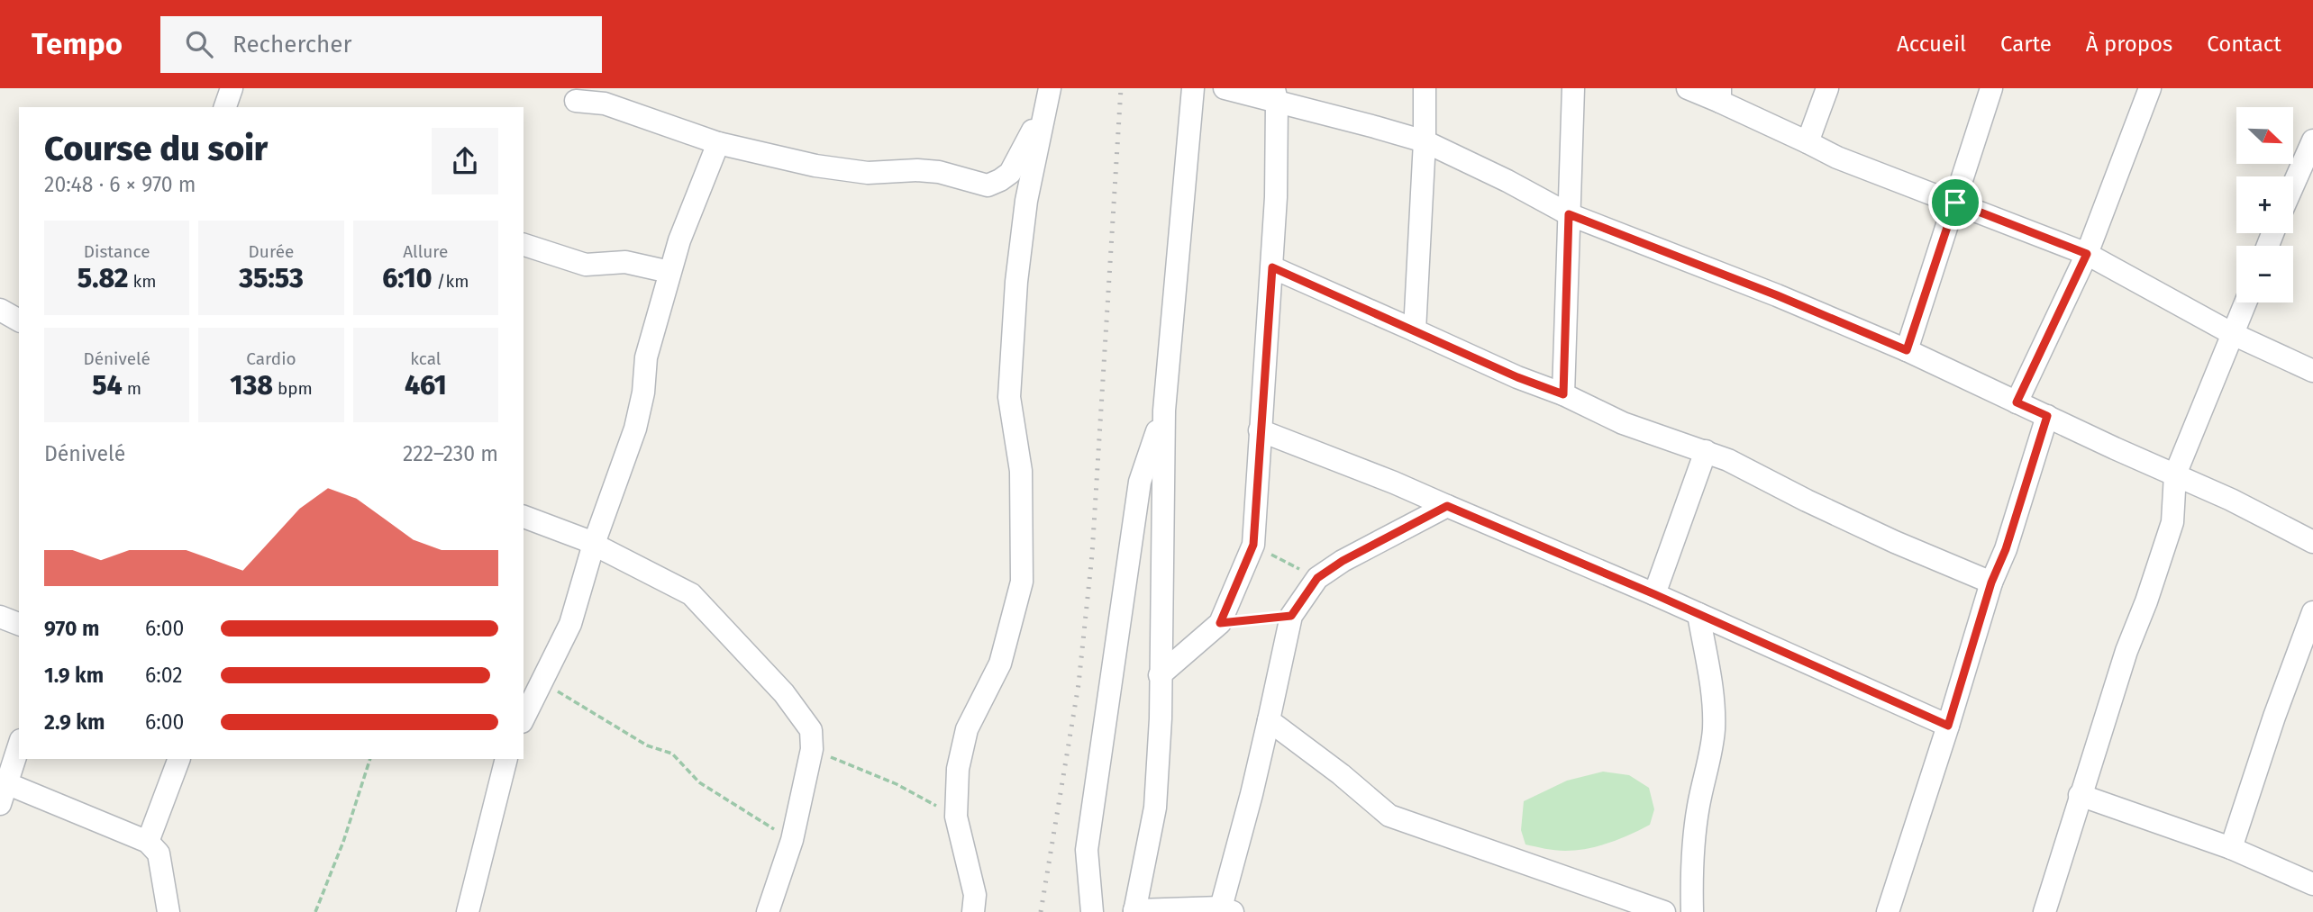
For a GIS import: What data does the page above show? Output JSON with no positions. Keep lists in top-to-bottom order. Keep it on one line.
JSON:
{"north":"bottom right","page":{"header":"Tempo","search":"Rechercher","nav":["Accueil","Carte","À propos","Contact"],"map_buttons":["+","−"],"heading":["Course du soir","20:48 · 6 × 970 m"],"stats":[["Distance","5.82 km"],["Durée","35:53"],["Allure","6:10 /km"],["Dénivelé","54 m"],["Cardio","138 bpm"],["kcal","461"]],"chart":["Dénivelé","222–230 m"],"list":[{"name":"970 m","note":"6:00"},{"name":"1.9 km","note":"6:02"},{"name":"2.9 km","note":"6:00"}]}}
